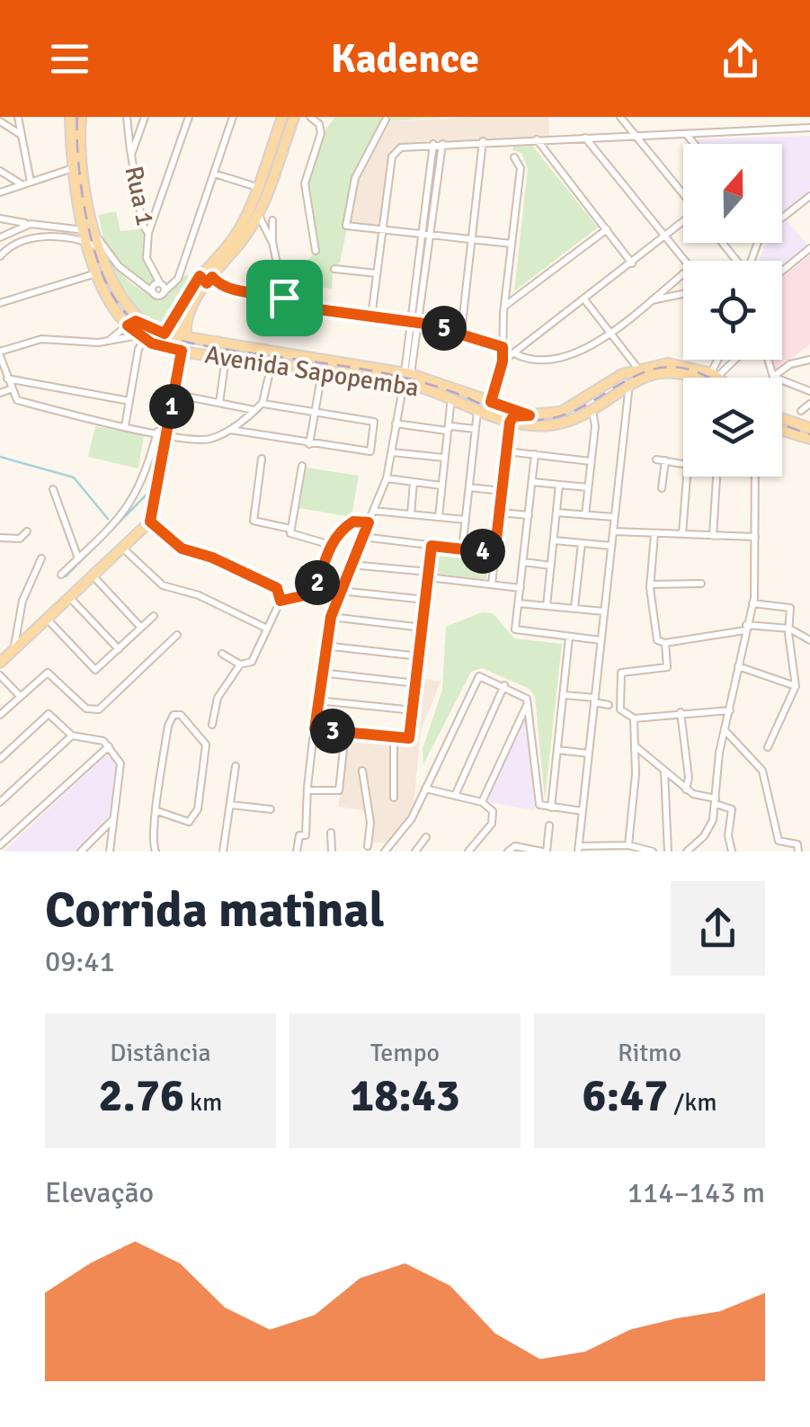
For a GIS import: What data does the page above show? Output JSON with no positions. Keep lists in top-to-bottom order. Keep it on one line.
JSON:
{"streets":{"main road":["Avenida Sapopemba"],"street":["Rua 1"]},"north":"top","page":{"header":"Kadence","pins":["5","1","4","2","3"],"heading":["Corrida matinal","09:41"],"stats":[["Distância","2.76 km"],["Tempo","18:43"],["Ritmo","6:47 /km"]],"chart":["Elevação","114–143 m"]}}
